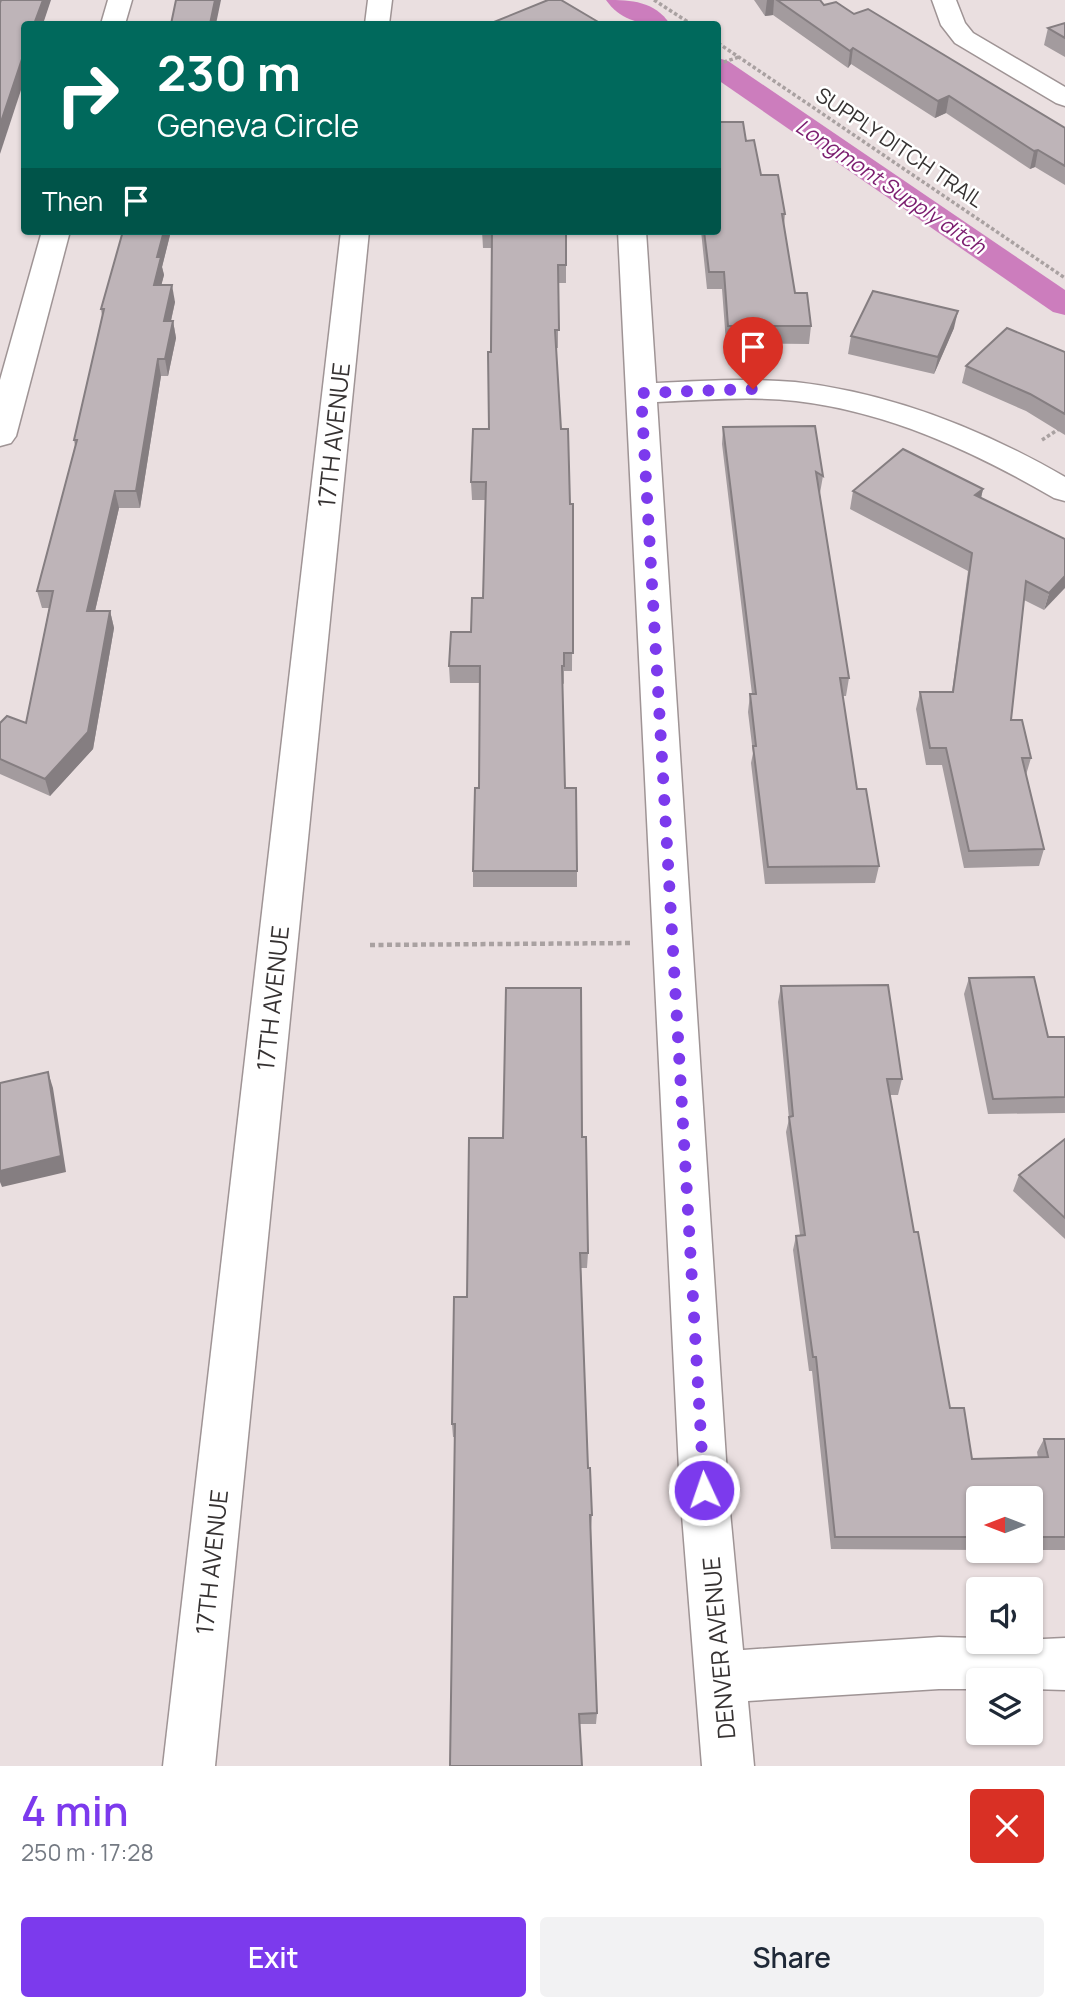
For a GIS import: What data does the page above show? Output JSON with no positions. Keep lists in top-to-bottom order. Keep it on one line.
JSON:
{"streets":{"street":["17TH AVENUE","DENVER AVENUE"],"path":["SUPPLY DITCH TRAIL"]},"water":["Longmont Supply ditch"],"north":"left","page":{"turn":["230 m","Geneva Circle"],"then":"Then","heading":["4 min","250 m · 17:28"],"buttons":["Exit","Share"]}}
